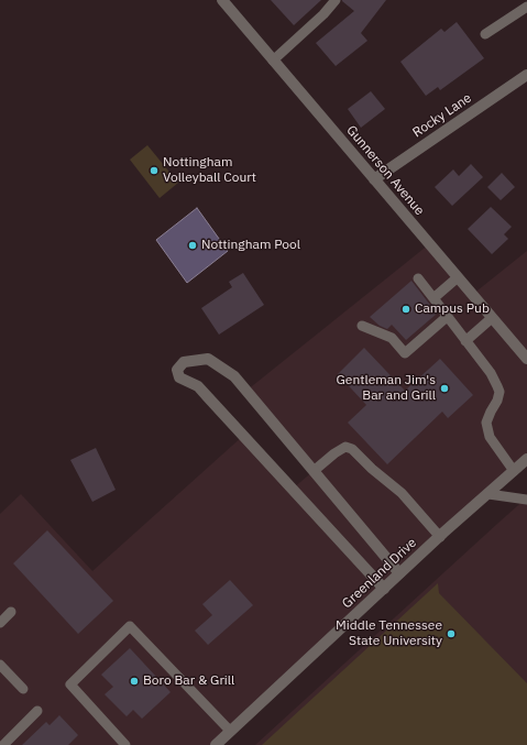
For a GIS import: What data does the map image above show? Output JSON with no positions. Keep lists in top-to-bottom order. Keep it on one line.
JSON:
{"streets":{"street":["Rocky Lane","Gunnerson Avenue","Greenland Drive"]},"crossings":[["Rocky Lane","Gunnerson Avenue"]],"places":["Nottingham Volleyball Court","Nottingham Pool","Campus Pub","Gentleman Jim's Bar and Grill","Middle Tennessee State University","Boro Bar & Grill"]}
